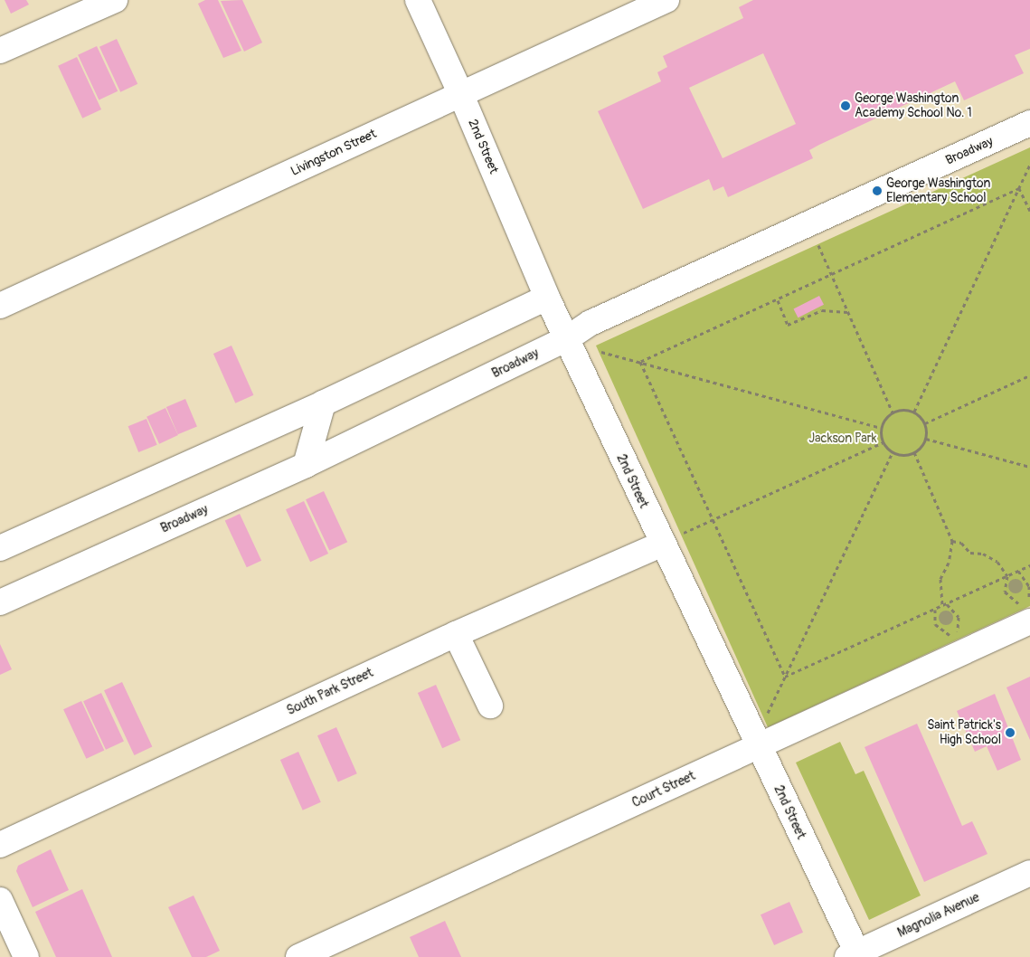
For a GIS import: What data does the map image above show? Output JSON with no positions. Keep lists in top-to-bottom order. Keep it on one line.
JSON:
{"streets":{"street":["2nd Street","Broadway","Livingston Street","South Park Street","Court Street","Magnolia Avenue"]},"crossings":[["2nd Street","Broadway"],["2nd Street","Livingston Street"],["2nd Street","South Park Street"],["2nd Street","Court Street"],["2nd Street","Magnolia Avenue"]],"parks":["Jackson Park"],"places":["George Washington Academy School No. 1","George Washington Elementary School","Saint Patrick's High School"]}
